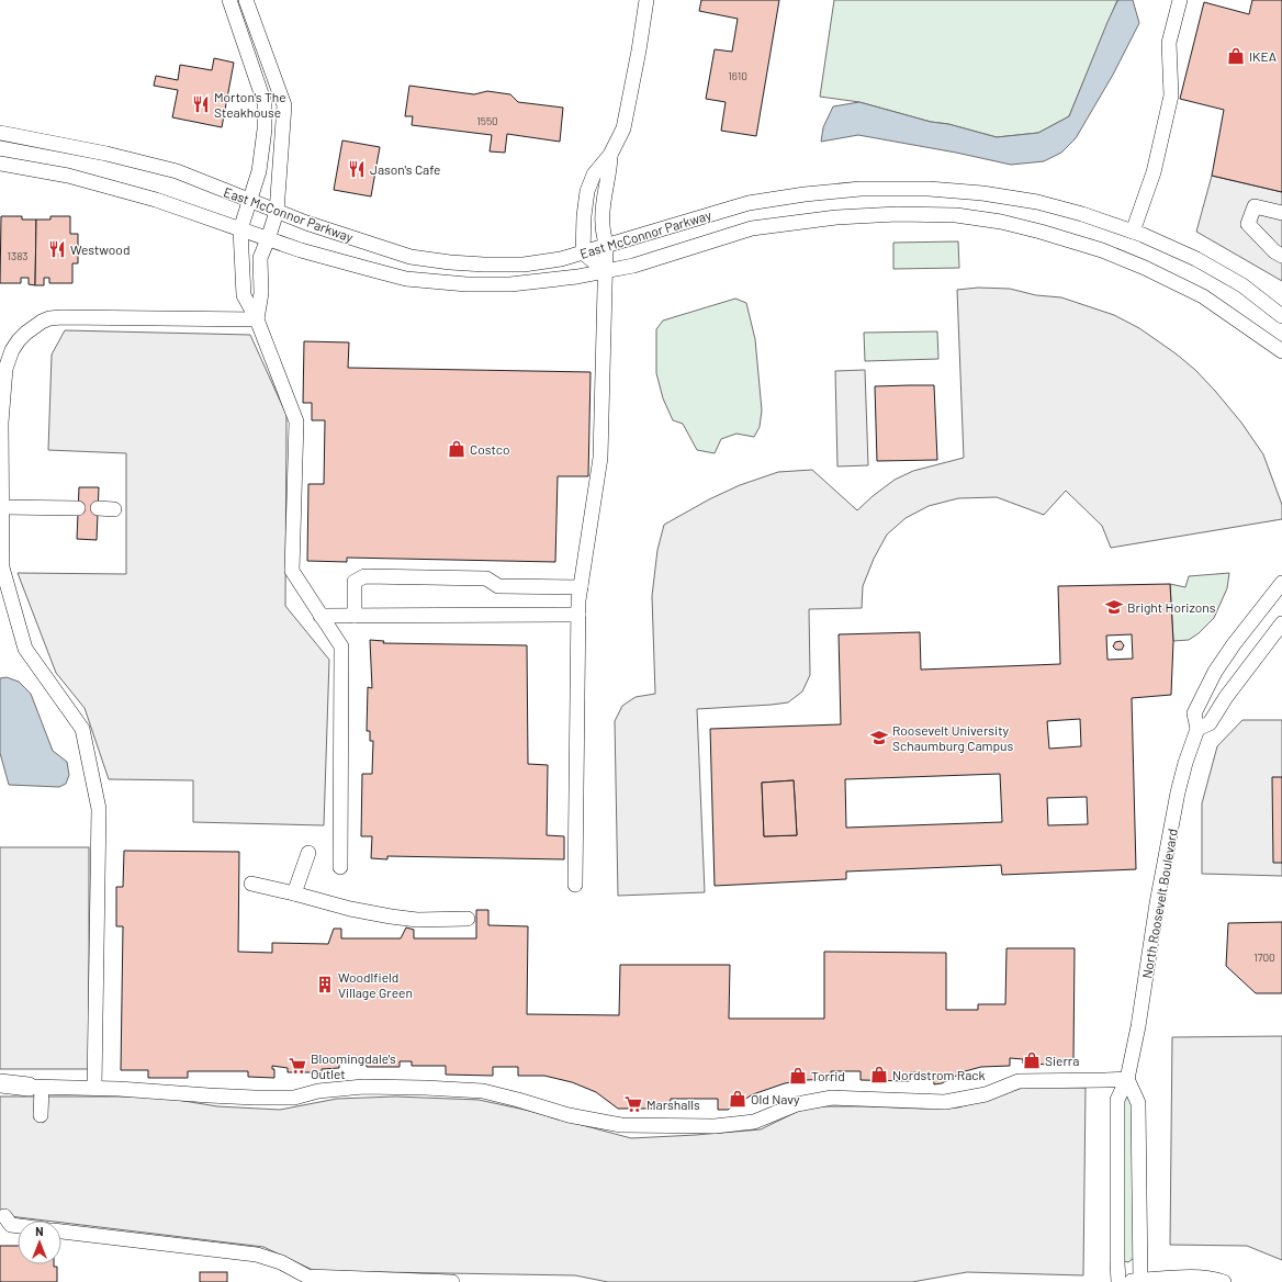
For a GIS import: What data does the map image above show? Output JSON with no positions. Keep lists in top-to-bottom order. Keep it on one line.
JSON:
{"streets":{"street":["East McConnor Parkway","North Roosevelt Boulevard"]},"places":{"shop":["IKEA","Costco","Sierra","Nordstrom Rack","Torrid","Old Navy"],"restaurant":["Morton's The Steakhouse","Jason's Cafe","Westwood"],"school or university":["Bright Horizons","Roosevelt University Schaumburg Campus"],"building":["Woodlfield Village Green"],"supermarket":["Bloomingdale's Outlet","Marshalls"]},"house_numbers":["1610","1550","1383","1700"],"north":"top"}
